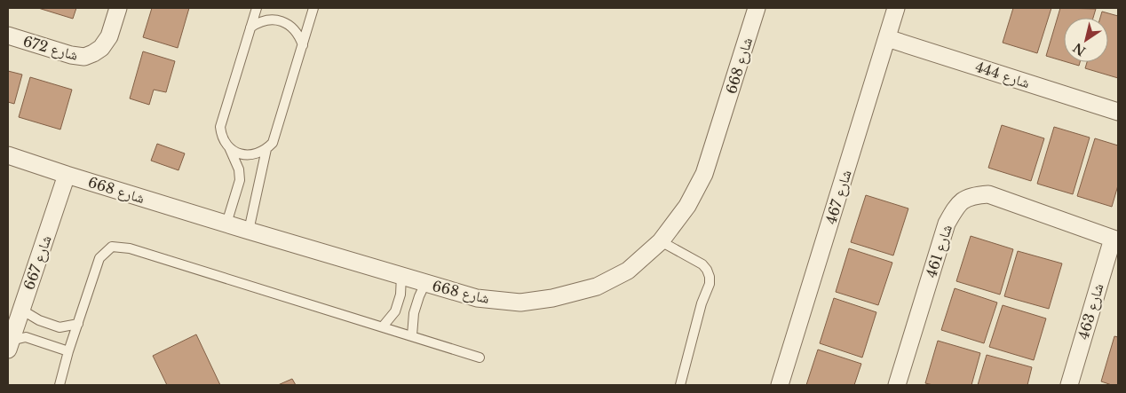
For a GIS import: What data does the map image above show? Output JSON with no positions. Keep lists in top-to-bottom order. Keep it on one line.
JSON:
{"streets":{"street":["شارع 672","شارع 668","شارع 444","شارع 467","شارع 461","شارع 667","شارع 463"]},"crossings":[["شارع 668","شارع 667"],["شارع 444","شارع 467"],["شارع 461","شارع 463"]],"north":"bottom left"}
